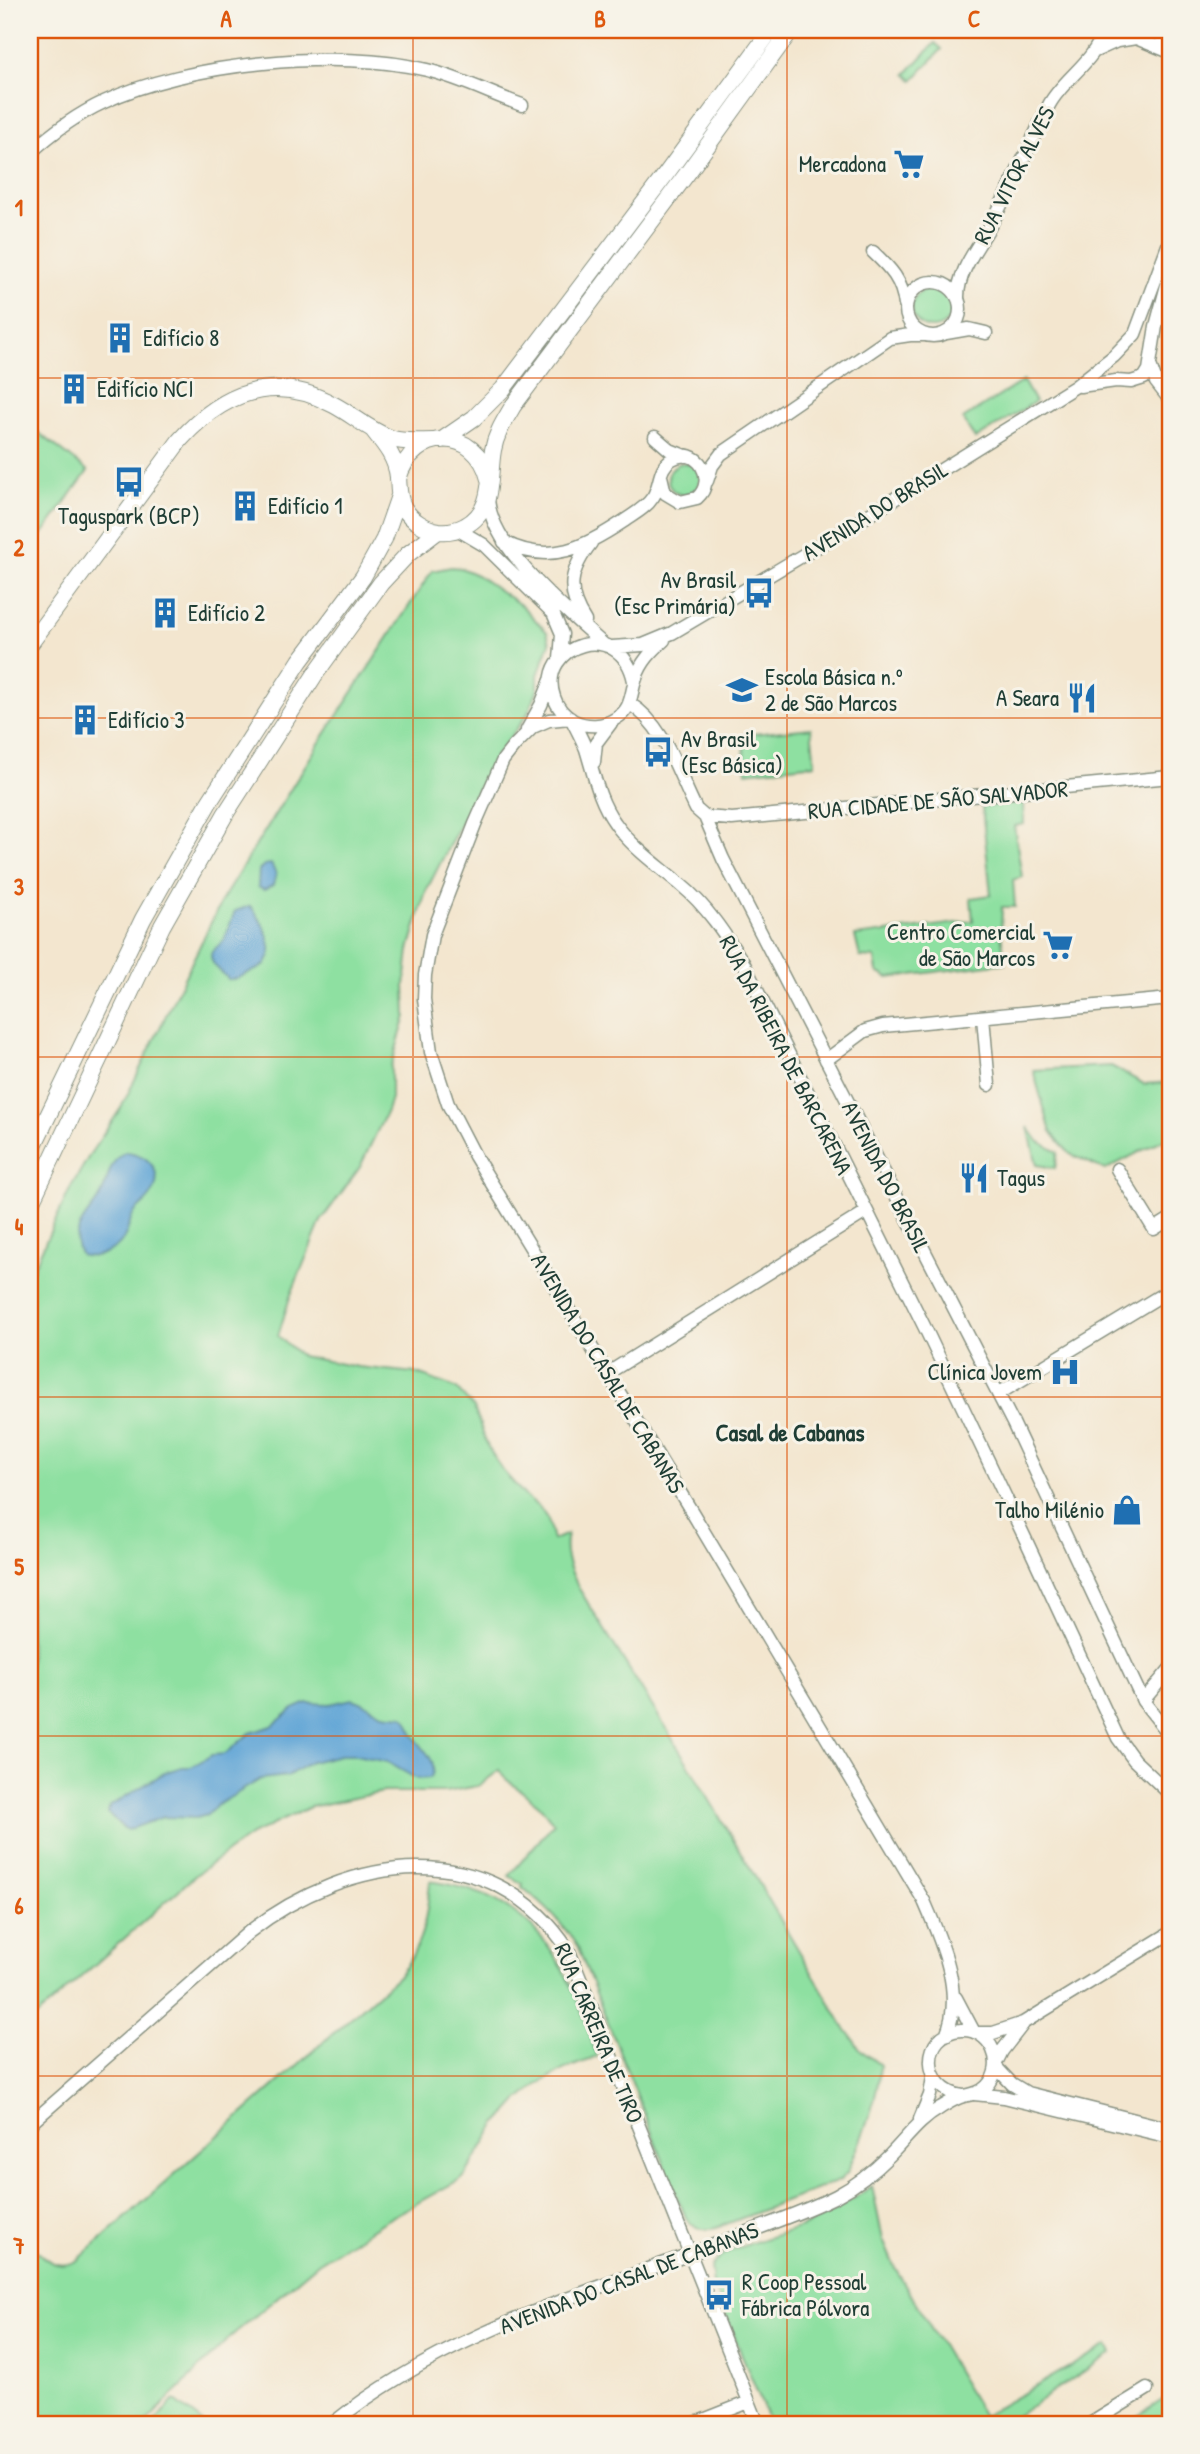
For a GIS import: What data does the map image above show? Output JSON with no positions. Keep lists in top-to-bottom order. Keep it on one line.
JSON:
{"streets":{"street":["RUA VITOR ALVES","AVENIDA DO BRASIL","RUA CIDADE DE SÃO SALVADOR","RUA DA RIBEIRA DE BARCARENA","AVENIDA DO CASAL DE CABANAS","RUA CARREIRA DE TIRO"]},"crossings":[["RUA VITOR ALVES","AVENIDA DO BRASIL"],["RUA VITOR ALVES","RUA DA RIBEIRA DE BARCARENA"],["RUA VITOR ALVES","AVENIDA DO CASAL DE CABANAS"],["AVENIDA DO BRASIL","RUA CIDADE DE SÃO SALVADOR"],["AVENIDA DO BRASIL","RUA DA RIBEIRA DE BARCARENA"],["AVENIDA DO BRASIL","AVENIDA DO CASAL DE CABANAS"],["RUA DA RIBEIRA DE BARCARENA","AVENIDA DO CASAL DE CABANAS"],["AVENIDA DO CASAL DE CABANAS","RUA CARREIRA DE TIRO"]],"districts":["Casal de Cabanas"],"places":{"supermarket":["Mercadona","Centro Comercial de São Marcos"],"building":["Edifício 8","Edifício NCI","Edifício 1","Edifício 2","Edifício 3"],"bus stop":["Taguspark (BCP)","Av Brasil (Esc Primária)","Av Brasil (Esc Básica)","R Coop Pessoal Fábrica Pólvora"],"school or university":["Escola Básica n.º 2 de São Marcos"],"restaurant":["A Seara","Tagus"],"hospital":["Clínica Jovem"],"shop":["Talho Milénio"]},"grid":{"columns":["A","B","C"],"rows":["1","2","3","4","5","6","7"]}}
